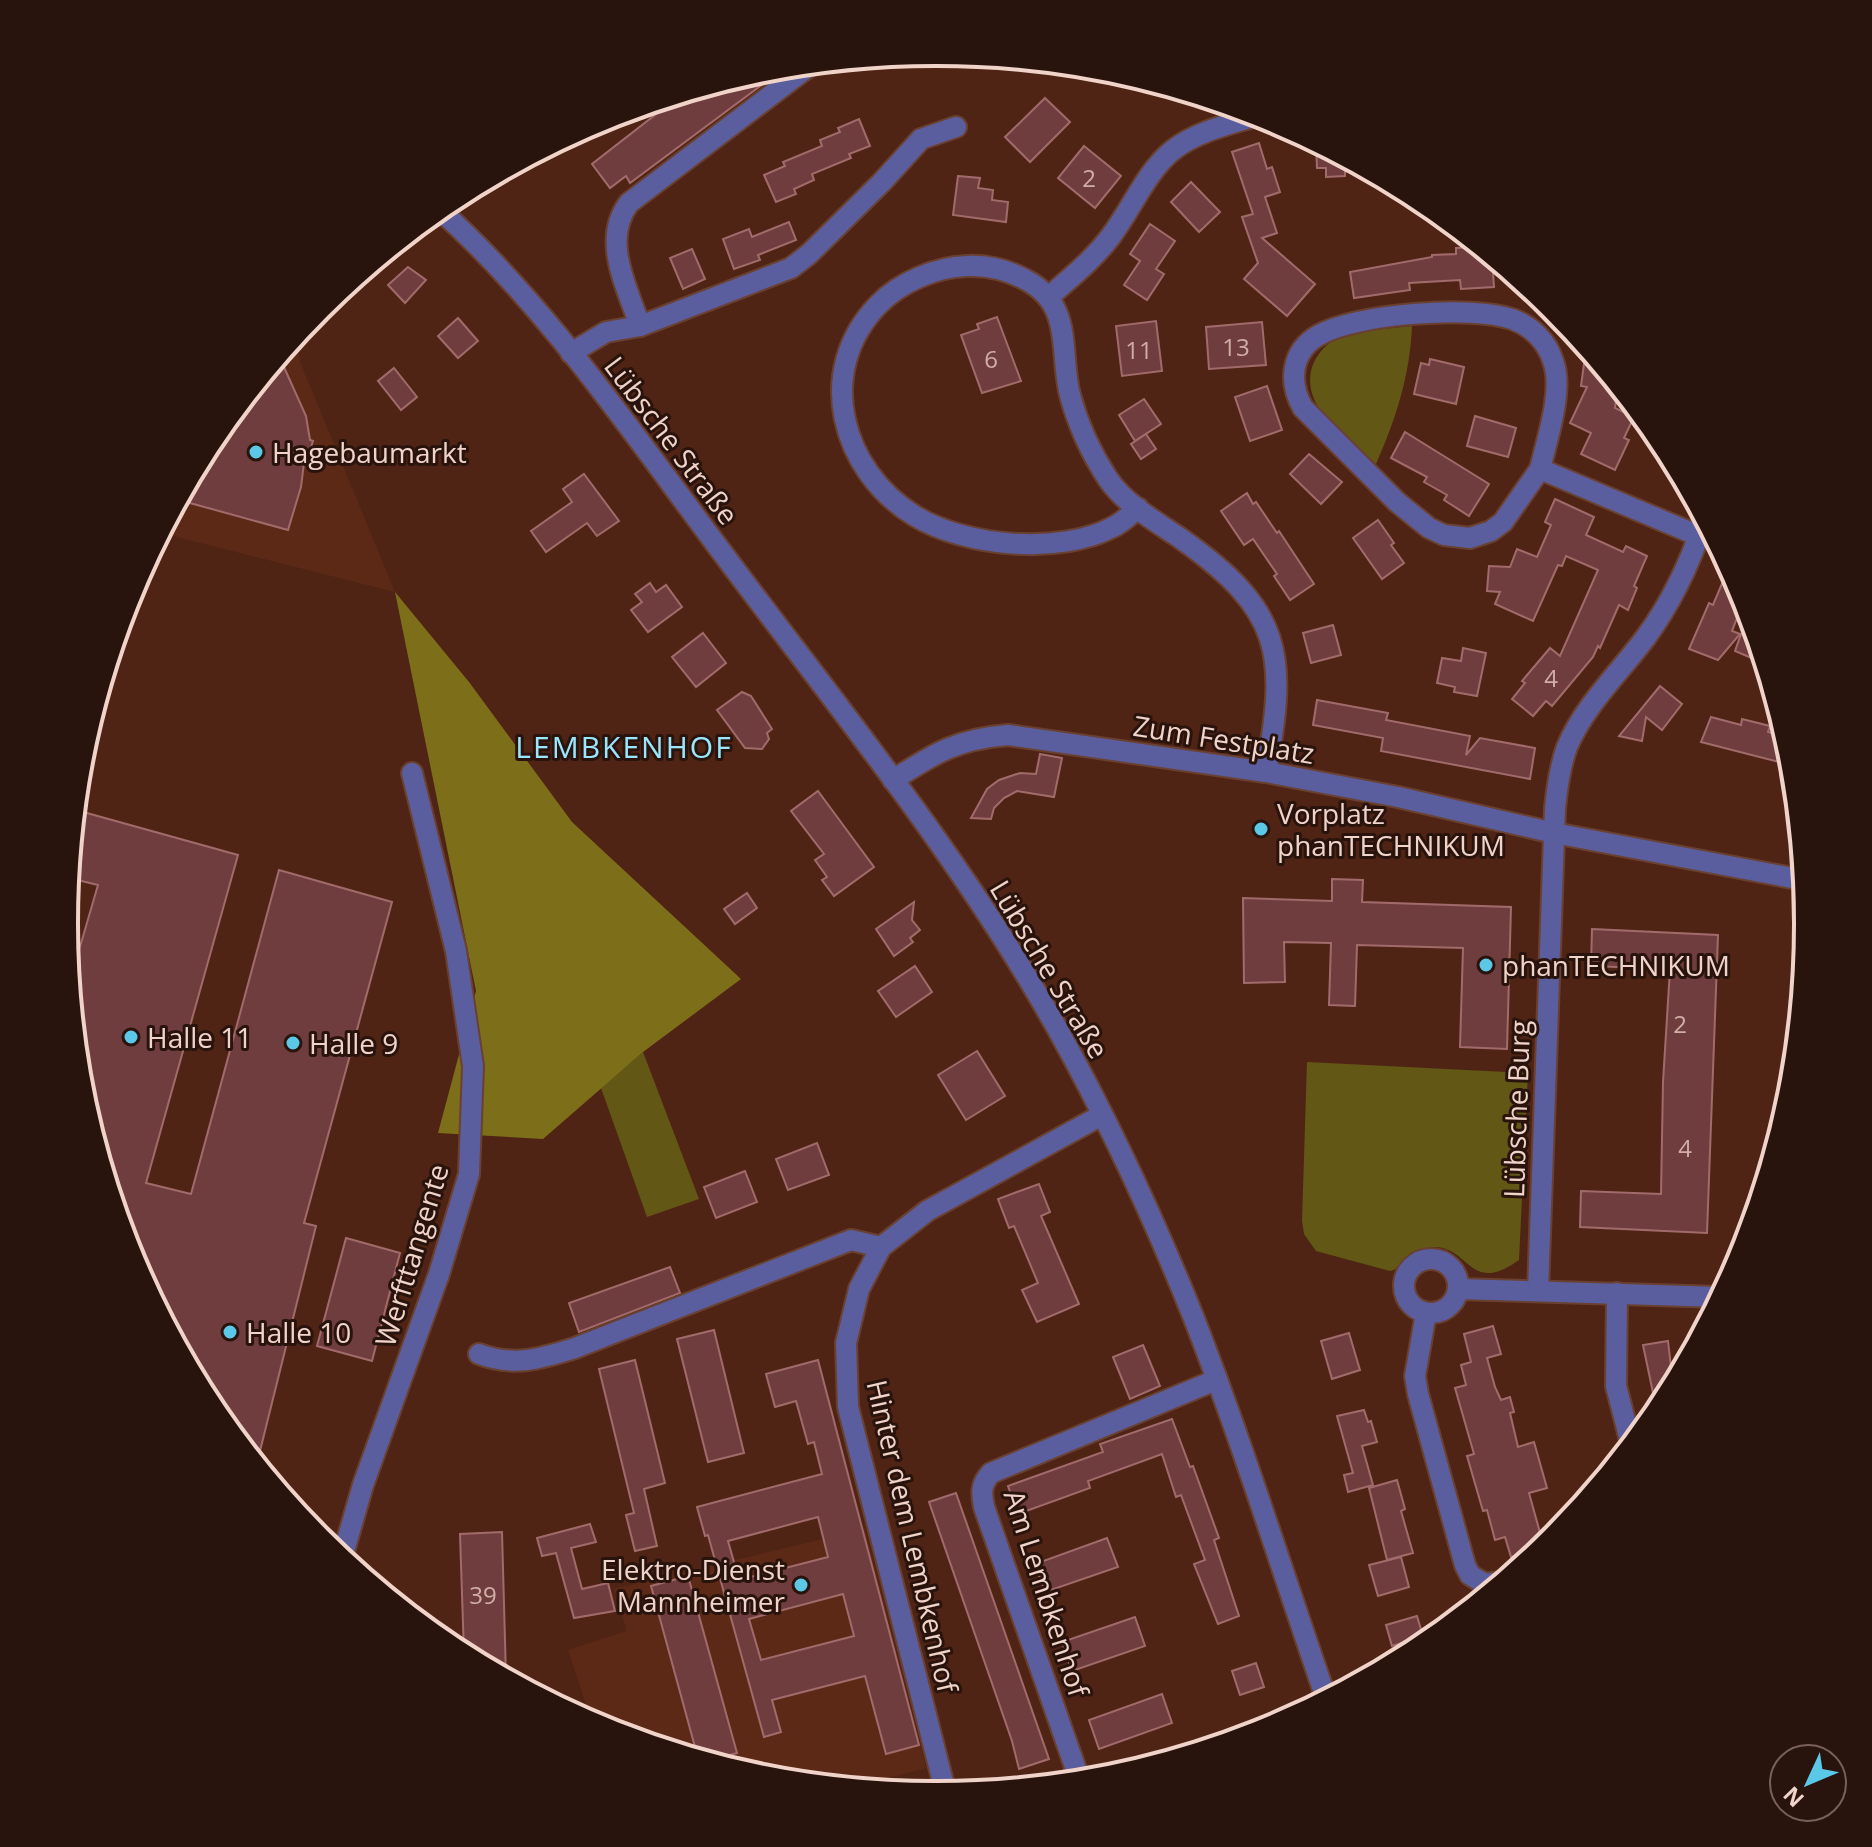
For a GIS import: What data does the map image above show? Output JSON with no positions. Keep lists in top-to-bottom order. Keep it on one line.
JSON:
{"streets":{"street":["Lübsche Straße","Zum Festplatz","Lübsche Burg","Werfttangente","Hinter dem Lembkenhof","Am Lembkenhof"]},"crossings":[["Lübsche Straße","Zum Festplatz"],["Lübsche Straße","Hinter dem Lembkenhof"],["Lübsche Straße","Am Lembkenhof"],["Zum Festplatz","Lübsche Burg"]],"districts":["LEMBKENHOF"],"places":["Hagebaumarkt","Vorplatz phanTECHNIKUM","phanTECHNIKUM","Halle 11","Halle 9","Halle 10","Elektro-Dienst Mannheimer"],"house_numbers":["2","13","11","6","4","2","4","39"],"north":"bottom left"}
